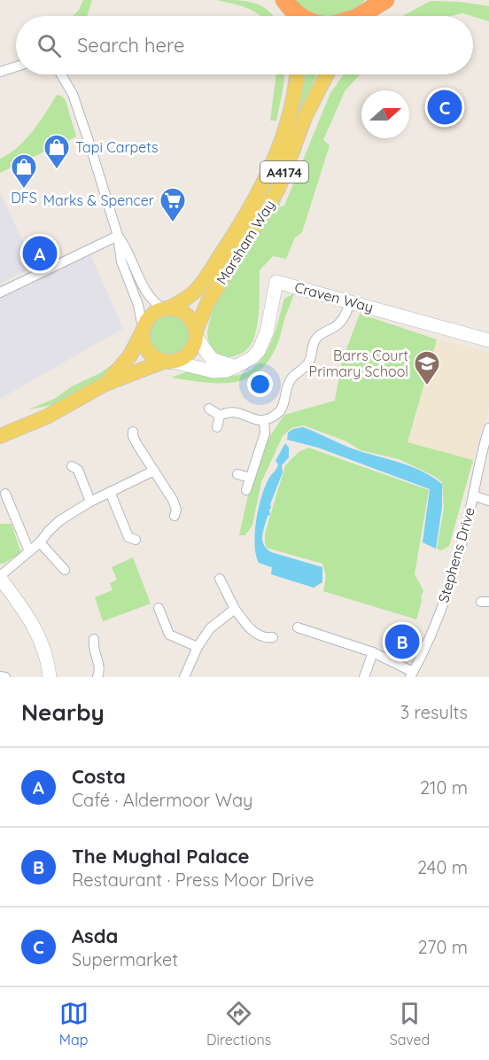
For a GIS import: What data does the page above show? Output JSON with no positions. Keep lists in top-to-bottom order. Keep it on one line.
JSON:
{"streets":{"main road":["A4174","Marsham Way"],"street":["Craven Way","Stephens Drive"]},"crossings":[["A4174","Marsham Way"],["A4174","Craven Way"],["Marsham Way","Craven Way"]],"places":{"shop":["Tapi Carpets","DFS"],"supermarket":["Marks & Spencer"],"school or university":["Barrs Court Primary School"]},"north":"right","page":{"search":"Search here","pins":["C","A","B"],"heading":["Nearby","3 results"],"list":[{"mark":"A","name":"Costa","note":"Café · Aldermoor Way","value":"210 m"},{"mark":"B","name":"The Mughal Palace","note":"Restaurant · Press Moor Drive","value":"240 m"},{"mark":"C","name":"Asda","note":"Supermarket","value":"270 m"}],"nav":["Map","Directions","Saved"]}}
